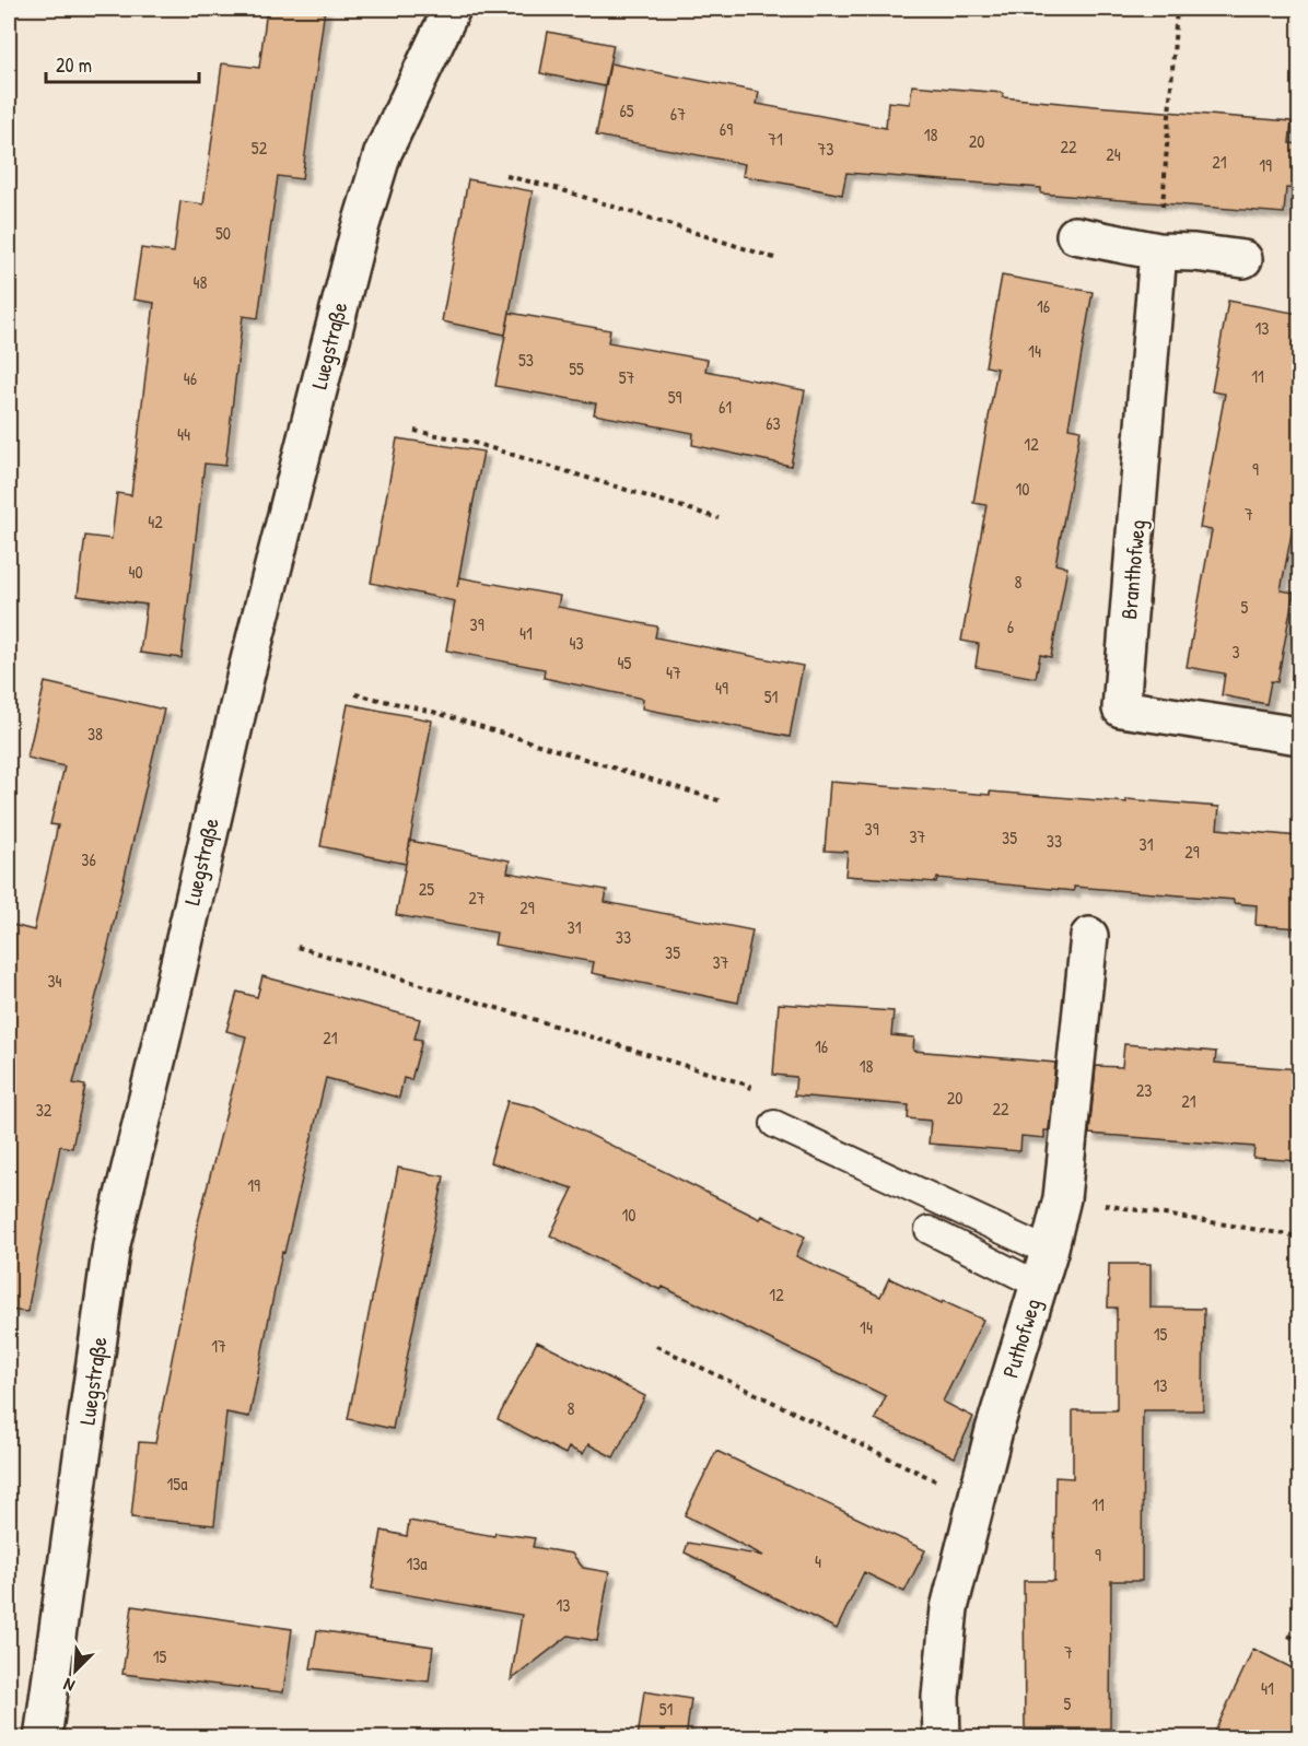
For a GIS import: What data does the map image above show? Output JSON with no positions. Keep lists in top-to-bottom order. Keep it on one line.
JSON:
{"streets":{"street":["Luegstraße","Branthofweg","Puthofweg"]},"house_numbers":["65","67","69","18","71","20","22","52","73","24","21","19","50","48","16","13","14","53","55","11","57","46","59","61","63","44","12","9","10","7","42","40","8","5","39","6","41","43","3","45","47","49","51","38","39","37","35","33","31","29","36","25","27","29","31","33","35","37","34","21","16","18","23","20","21","22","32","19","10","12","14","15","17","13","8","15a","11","9","4","13a","13","7","15","41","5","51"],"scale_bar":"20 m","north":"bottom left"}
